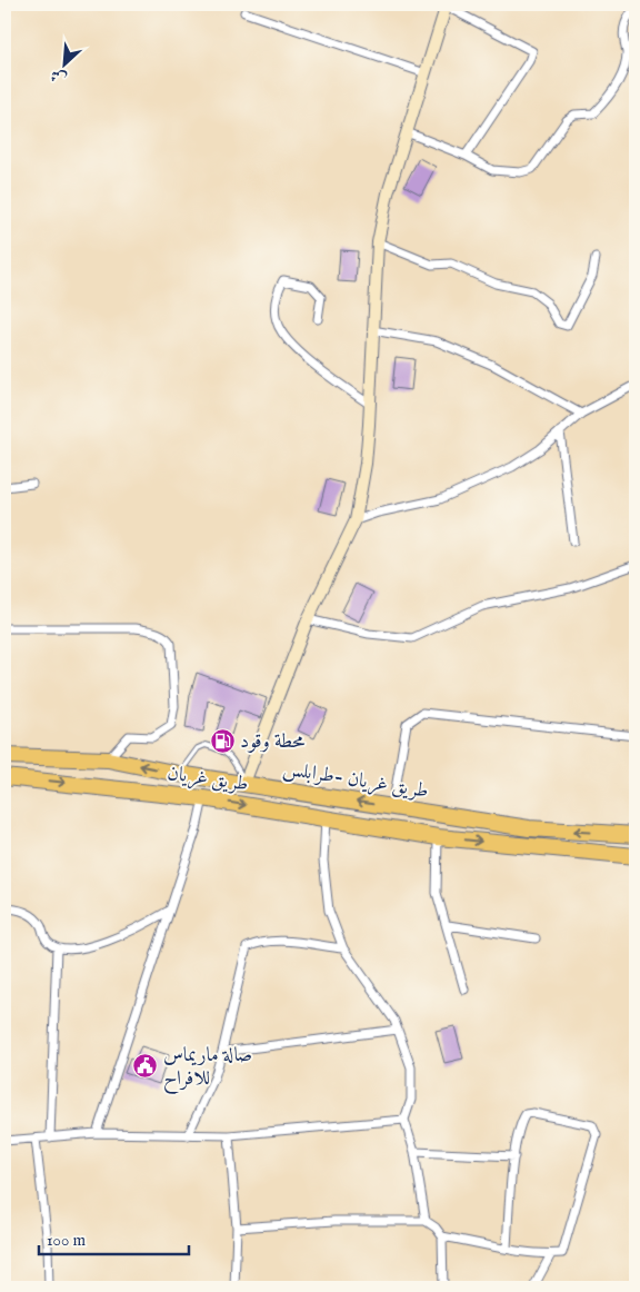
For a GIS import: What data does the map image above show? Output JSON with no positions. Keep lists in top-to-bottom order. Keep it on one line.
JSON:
{"streets":{"highway":["طريق غريان","طريق غريان -طرابلس"]},"one_way":["طريق غريان","طريق غريان -طرابلس"],"places":{"fuel station":["محطة وقود"],"public building":["صالة ماريماس للافراح"]},"scale_bar":"100 m","north":"bottom left"}
